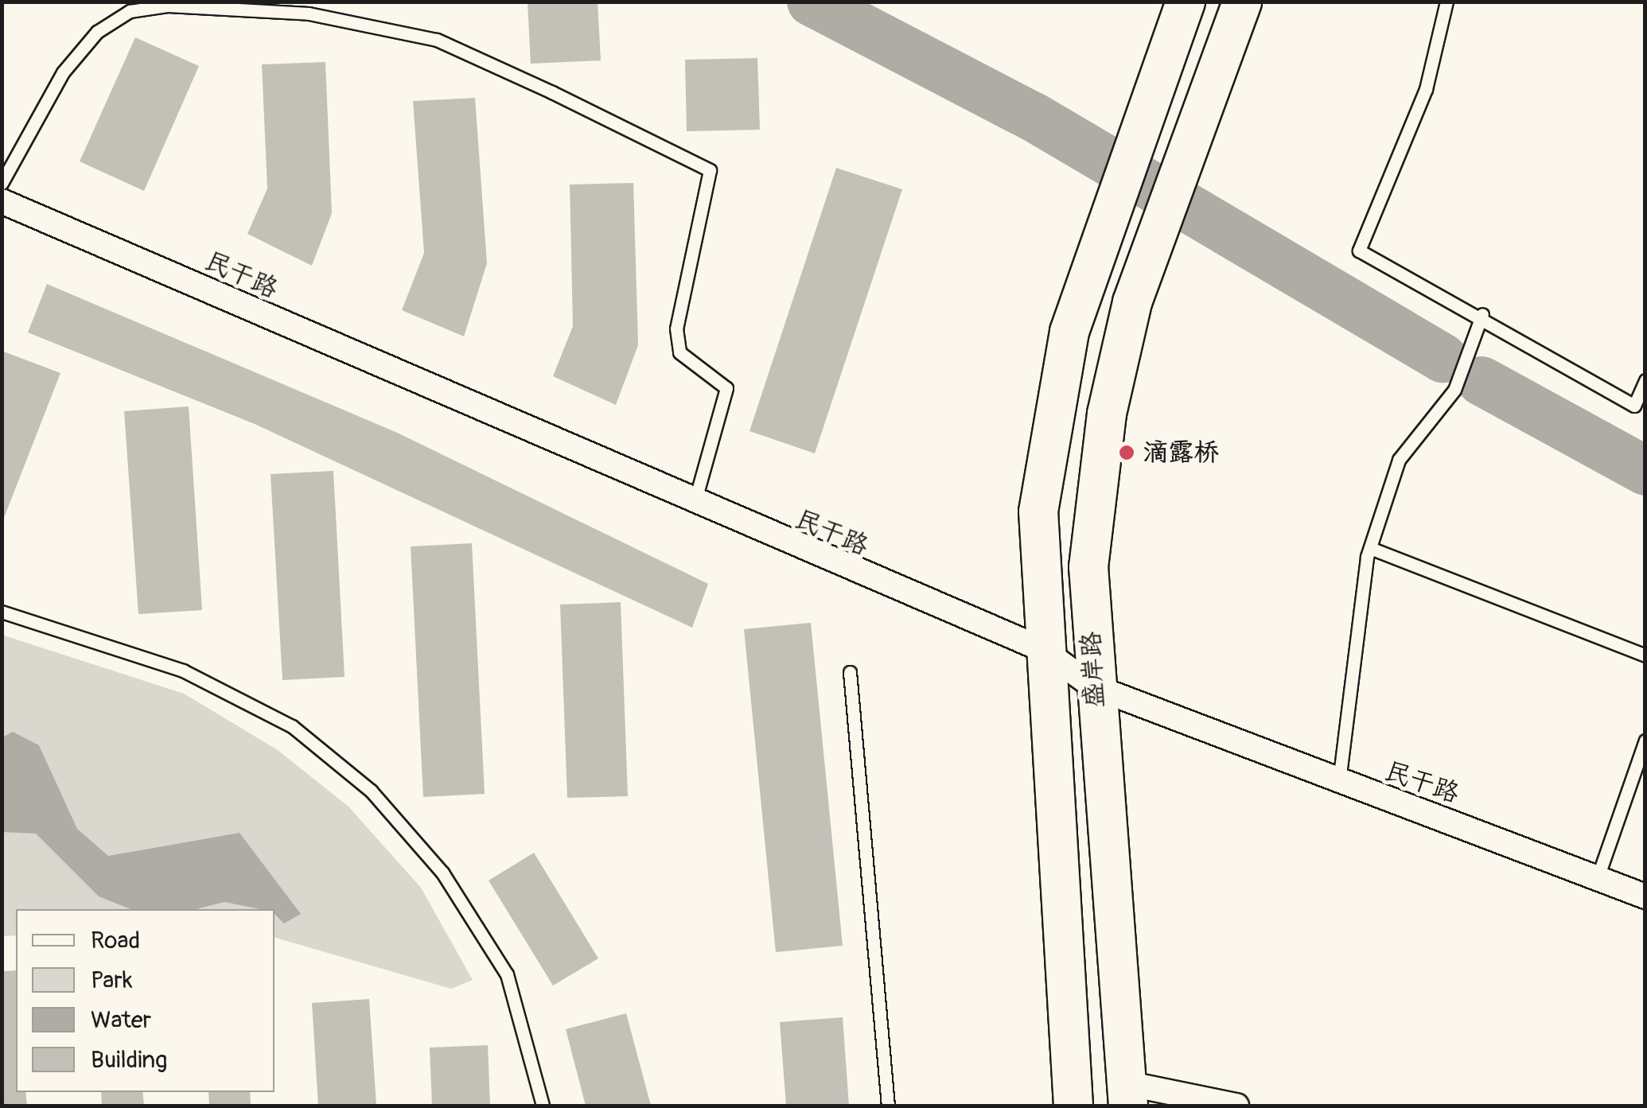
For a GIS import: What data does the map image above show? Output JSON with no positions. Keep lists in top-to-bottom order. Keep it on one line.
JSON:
{"streets":{"main road":["盛岸路"],"street":["民干路"]},"crossings":[["民干路","盛岸路"]],"places":["滴露桥"],"legend":["Road","Park","Water","Building"]}
